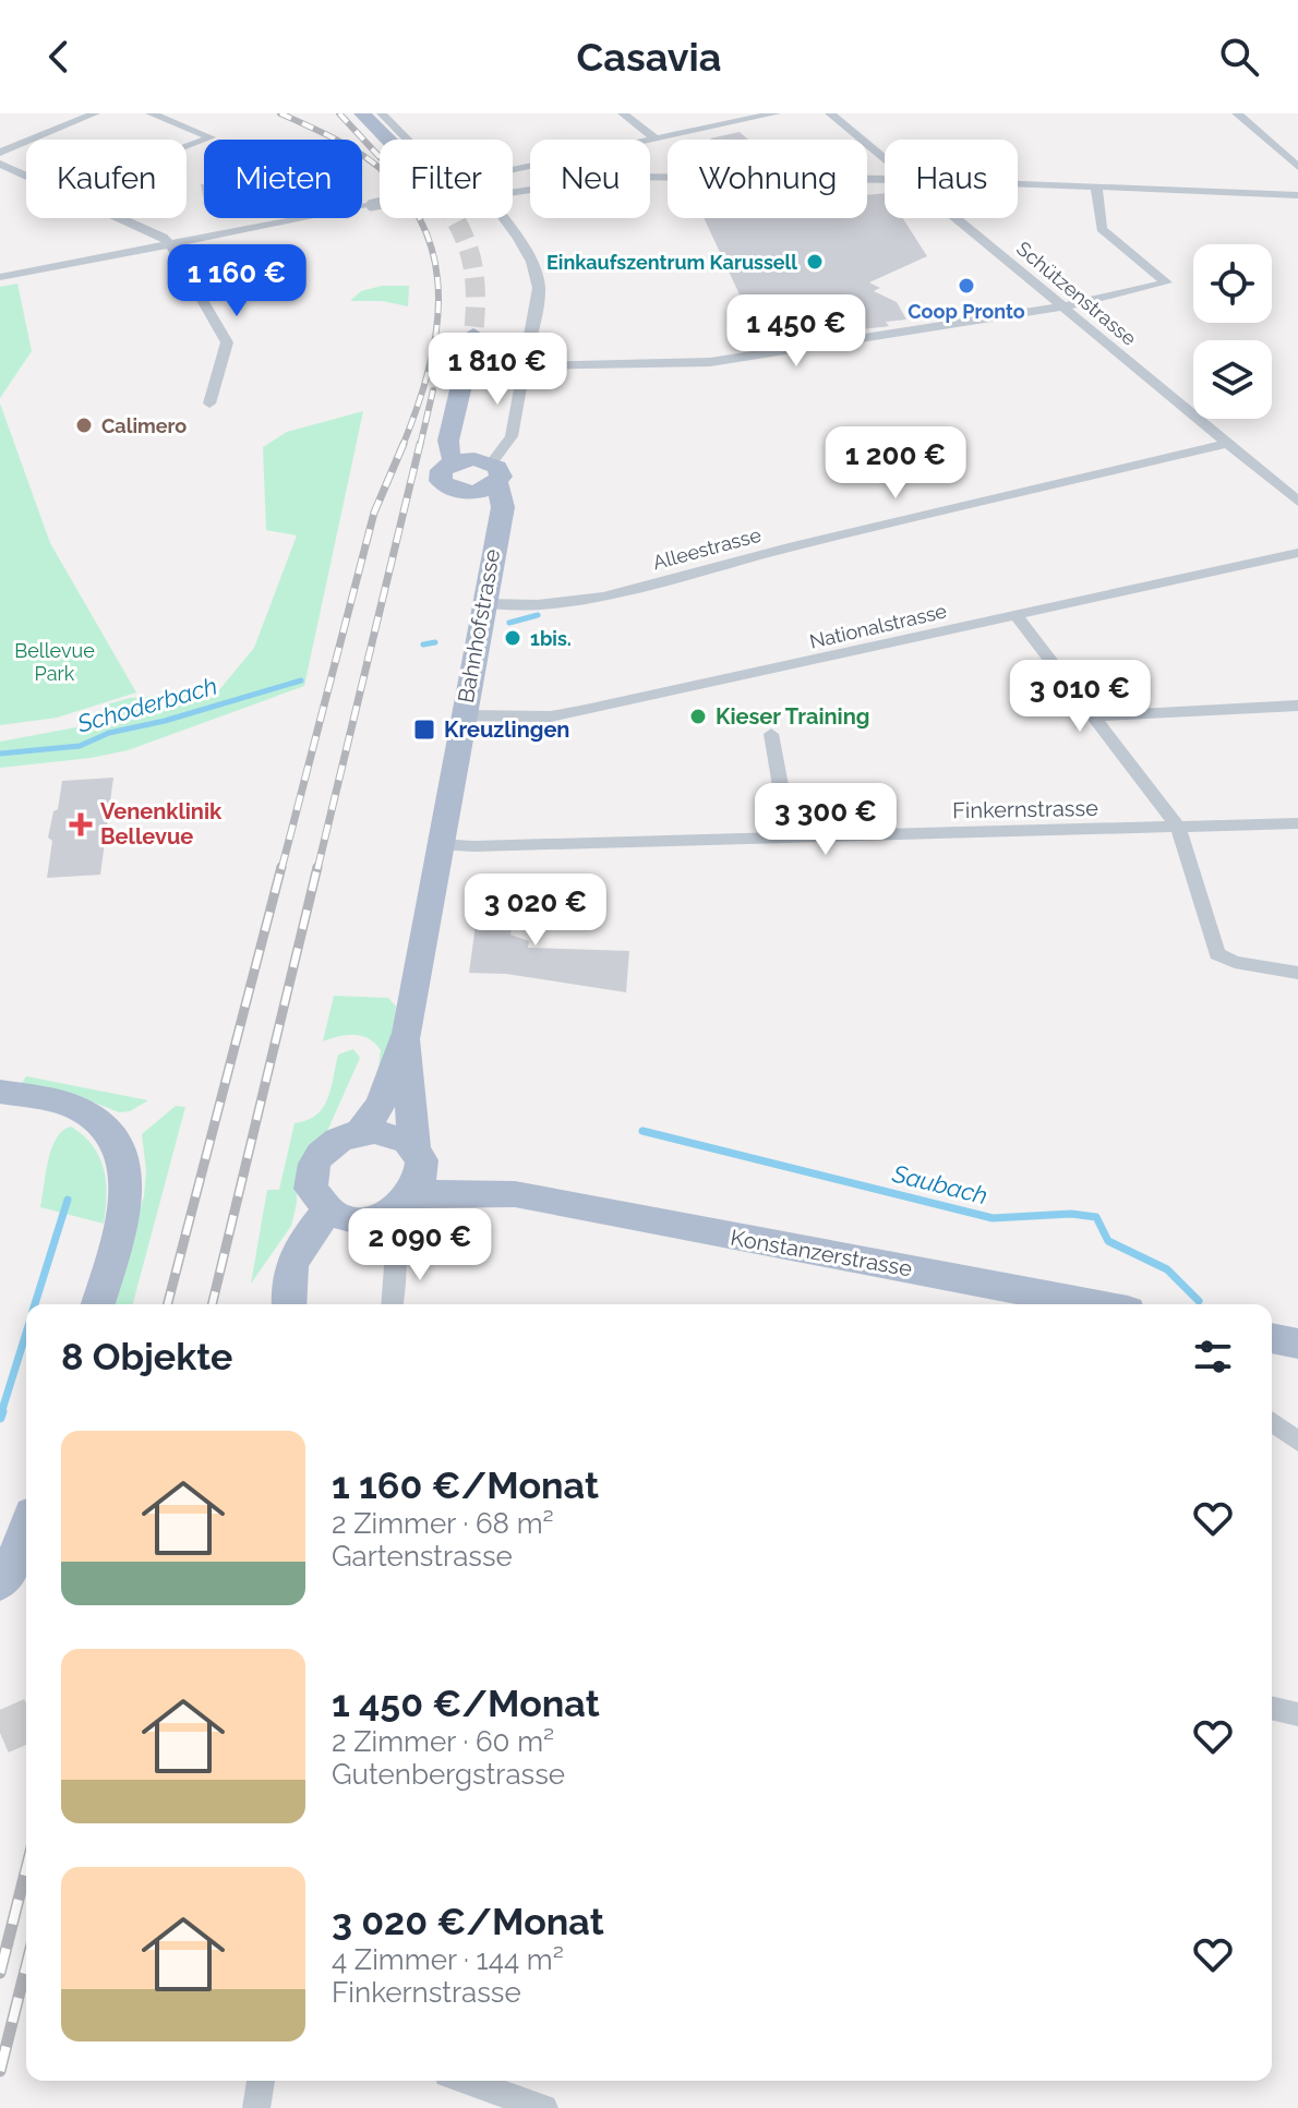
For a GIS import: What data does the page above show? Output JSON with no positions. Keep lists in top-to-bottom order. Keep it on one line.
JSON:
{"streets":{"main road":["Bahnhofstrasse","Konstanzerstrasse"],"street":["Schützenstrasse","Alleestrasse","Nationalstrasse","Finkernstrasse"]},"crossings":[["Schützenstrasse","Alleestrasse"],["Alleestrasse","Bahnhofstrasse"],["Bahnhofstrasse","Nationalstrasse"],["Bahnhofstrasse","Finkernstrasse"],["Bahnhofstrasse","Konstanzerstrasse"]],"water":["Schoderbach","Saubach"],"parks":["Bellevue Park"],"places":{"other":["Einkaufszentrum Karussell","Coop Pronto","Calimero","1bis.","Kieser Training"],"transit":["Kreuzlingen"],"health":["Venenklinik Bellevue"]},"page":{"header":"Casavia","chip":["Kaufen","Mieten","Filter","Neu","Wohnung","Haus"],"price":["1 160 €","1 450 €","1 810 €","1 200 €","3 010 €","3 300 €","3 020 €","2 090 €"],"heading":"8 Objekte","list":[{"name":"1 160 €/Monat","note":"2 Zimmer · 68 m² · Gartenstrasse"},{"name":"1 450 €/Monat","note":"2 Zimmer · 60 m² · Gutenbergstrasse"},{"name":"3 020 €/Monat","note":"4 Zimmer · 144 m² · Finkernstrasse"}]}}
